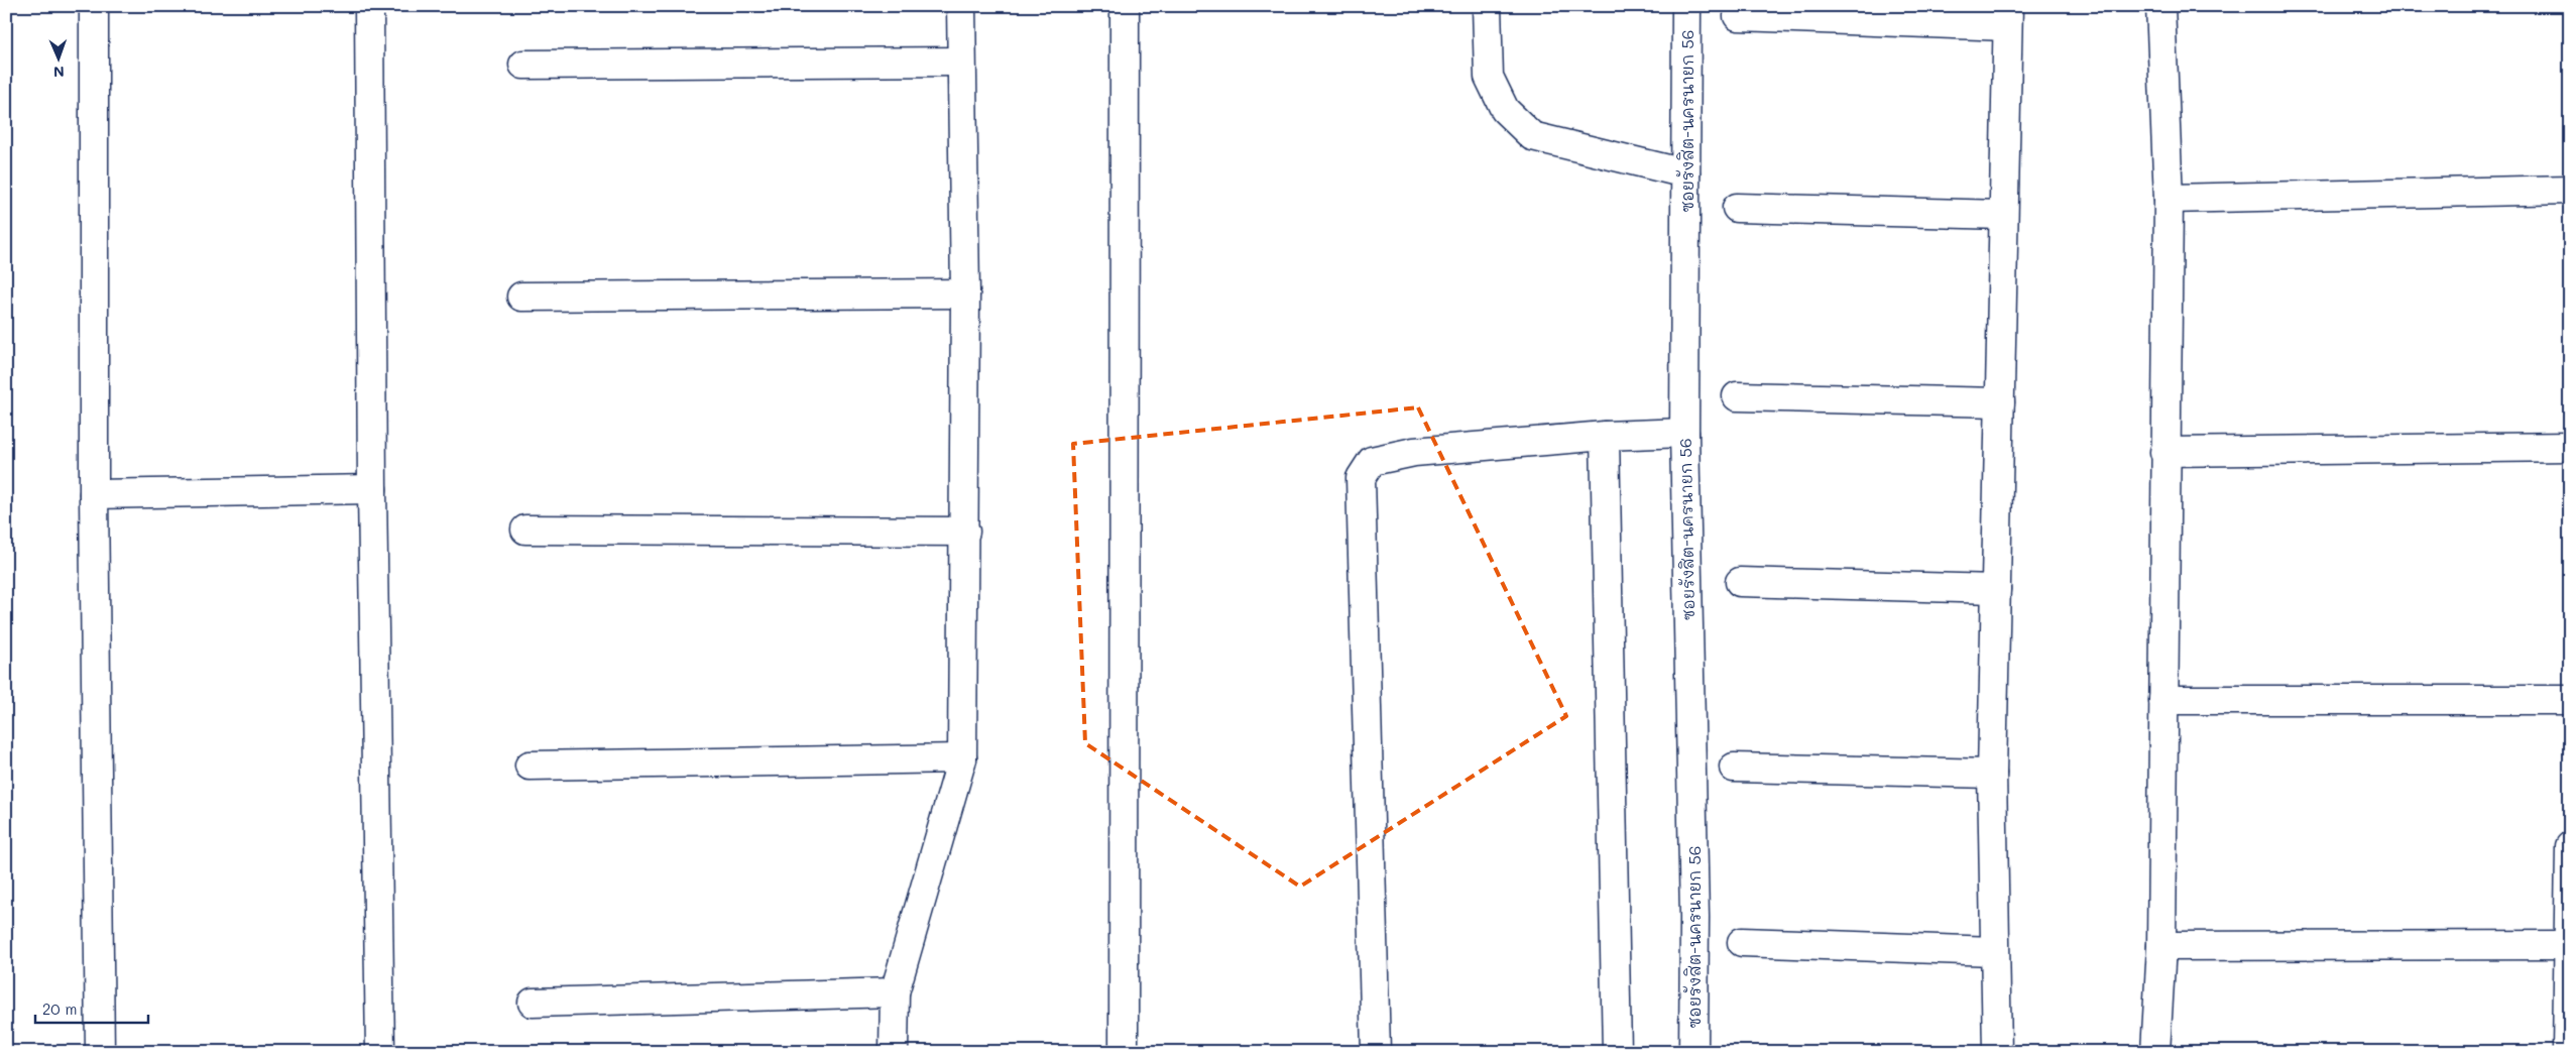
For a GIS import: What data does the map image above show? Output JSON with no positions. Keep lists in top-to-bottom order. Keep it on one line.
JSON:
{"streets":{"street":["ซอยรังสิต-นครนายก 56"]},"scale_bar":"20 m","north":"bottom"}
